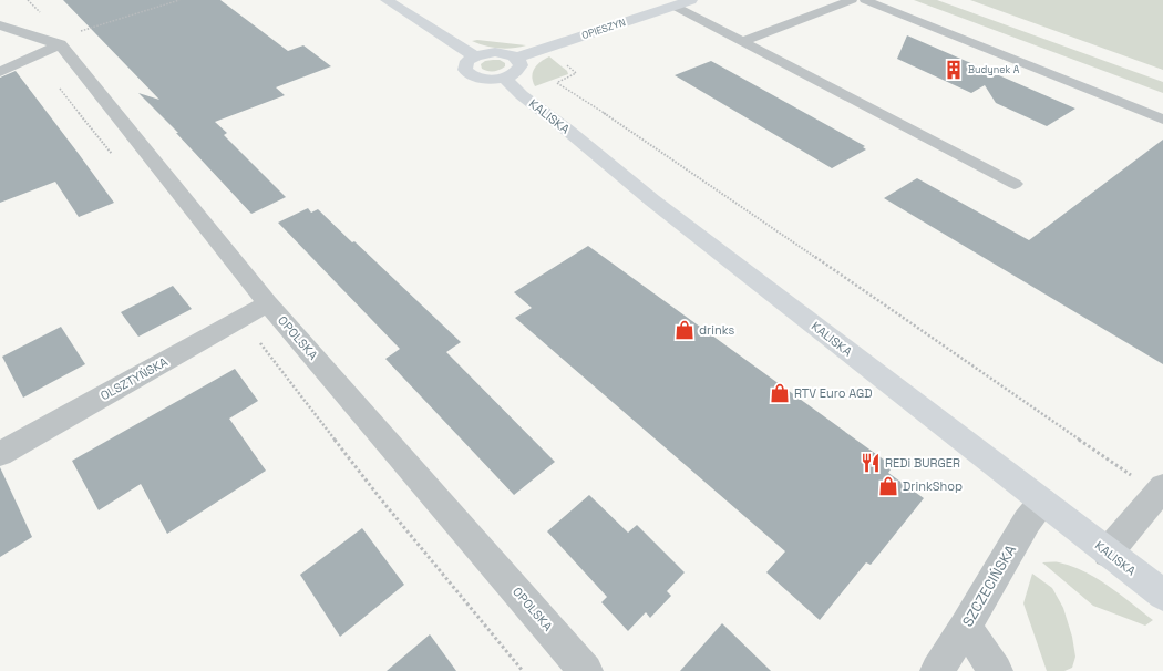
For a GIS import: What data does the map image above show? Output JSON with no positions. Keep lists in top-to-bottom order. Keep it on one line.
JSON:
{"streets":{"street":["OPIESZYN","KALISKA","OPOLSKA","OLSZTYŃSKA","SZCZECIŃSKA"]},"crossings":[["OPIESZYN","KALISKA"],["KALISKA","SZCZECIŃSKA"],["OPOLSKA","OLSZTYŃSKA"]],"places":{"building":["Budynek A"],"shop":["drinks","RTV Euro AGD","DrinkShop"],"restaurant":["REDi BURGER"]}}
